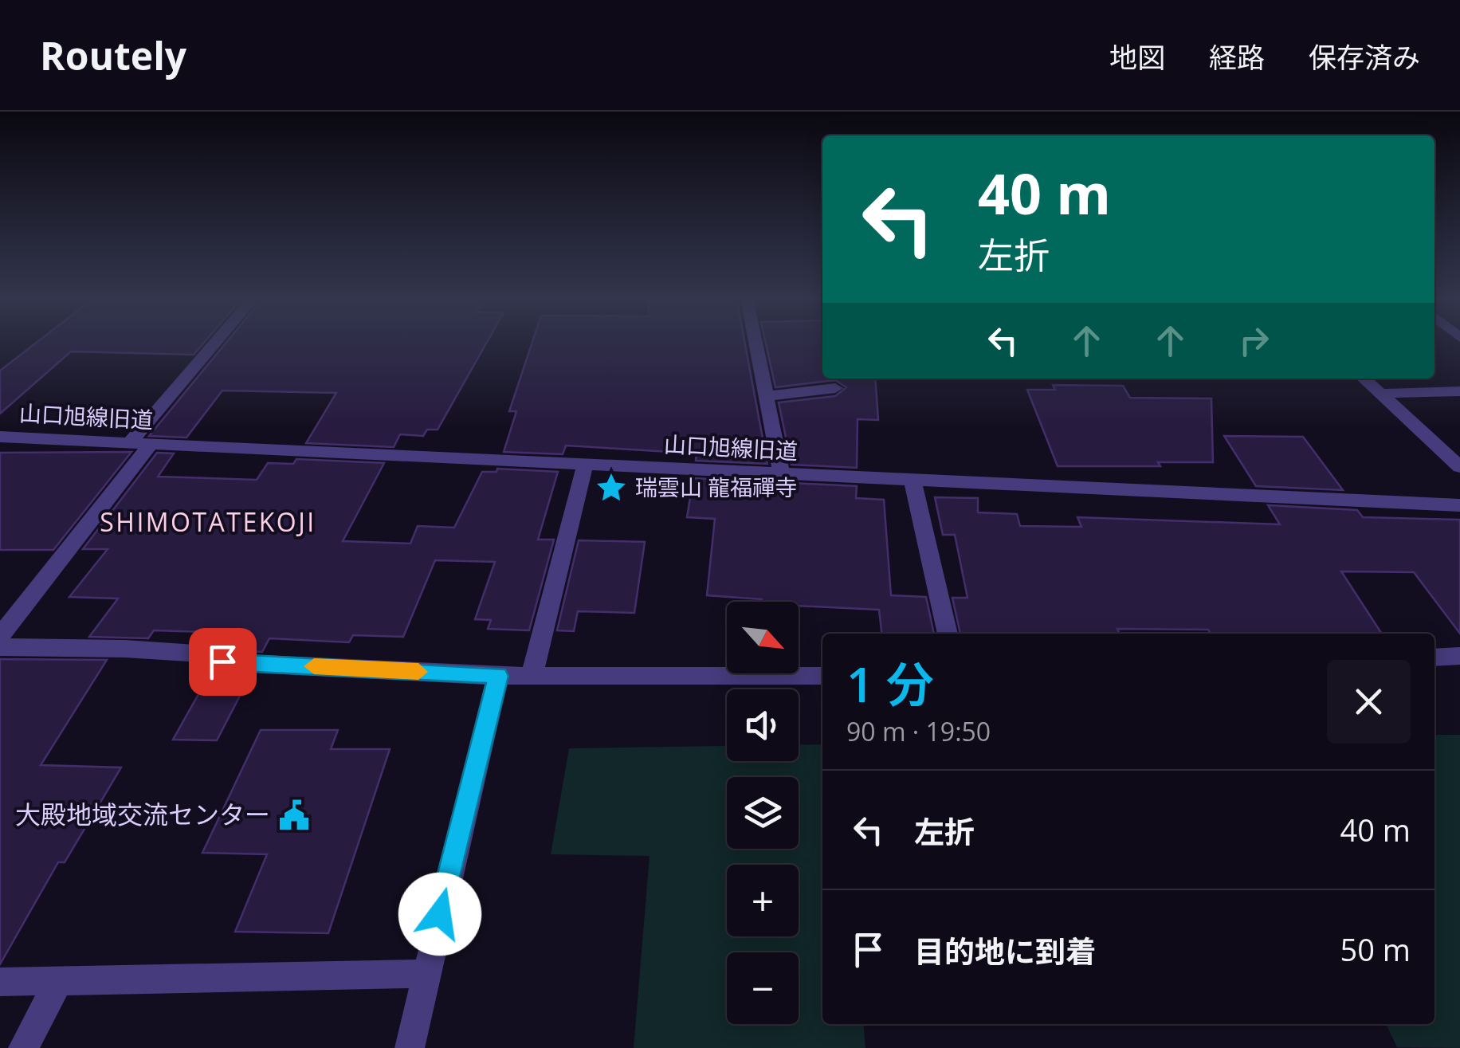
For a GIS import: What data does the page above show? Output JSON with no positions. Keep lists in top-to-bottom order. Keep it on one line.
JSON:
{"streets":{"street":["山口旭線旧道"]},"districts":["SHIMOTATEKOJI"],"places":{"place":["瑞雲山 龍福禪寺"],"public building":["大殿地域交流センター"]},"north":"bottom right","page":{"header":"Routely","nav":["地図","経路","保存済み"],"turn":["40 m","左折"],"map_buttons":["+","−"],"heading":["1 分","90 m · 19:50"],"list":[{"name":"左折","value":"40 m"},{"name":"目的地に到着","value":"50 m"}]}}
